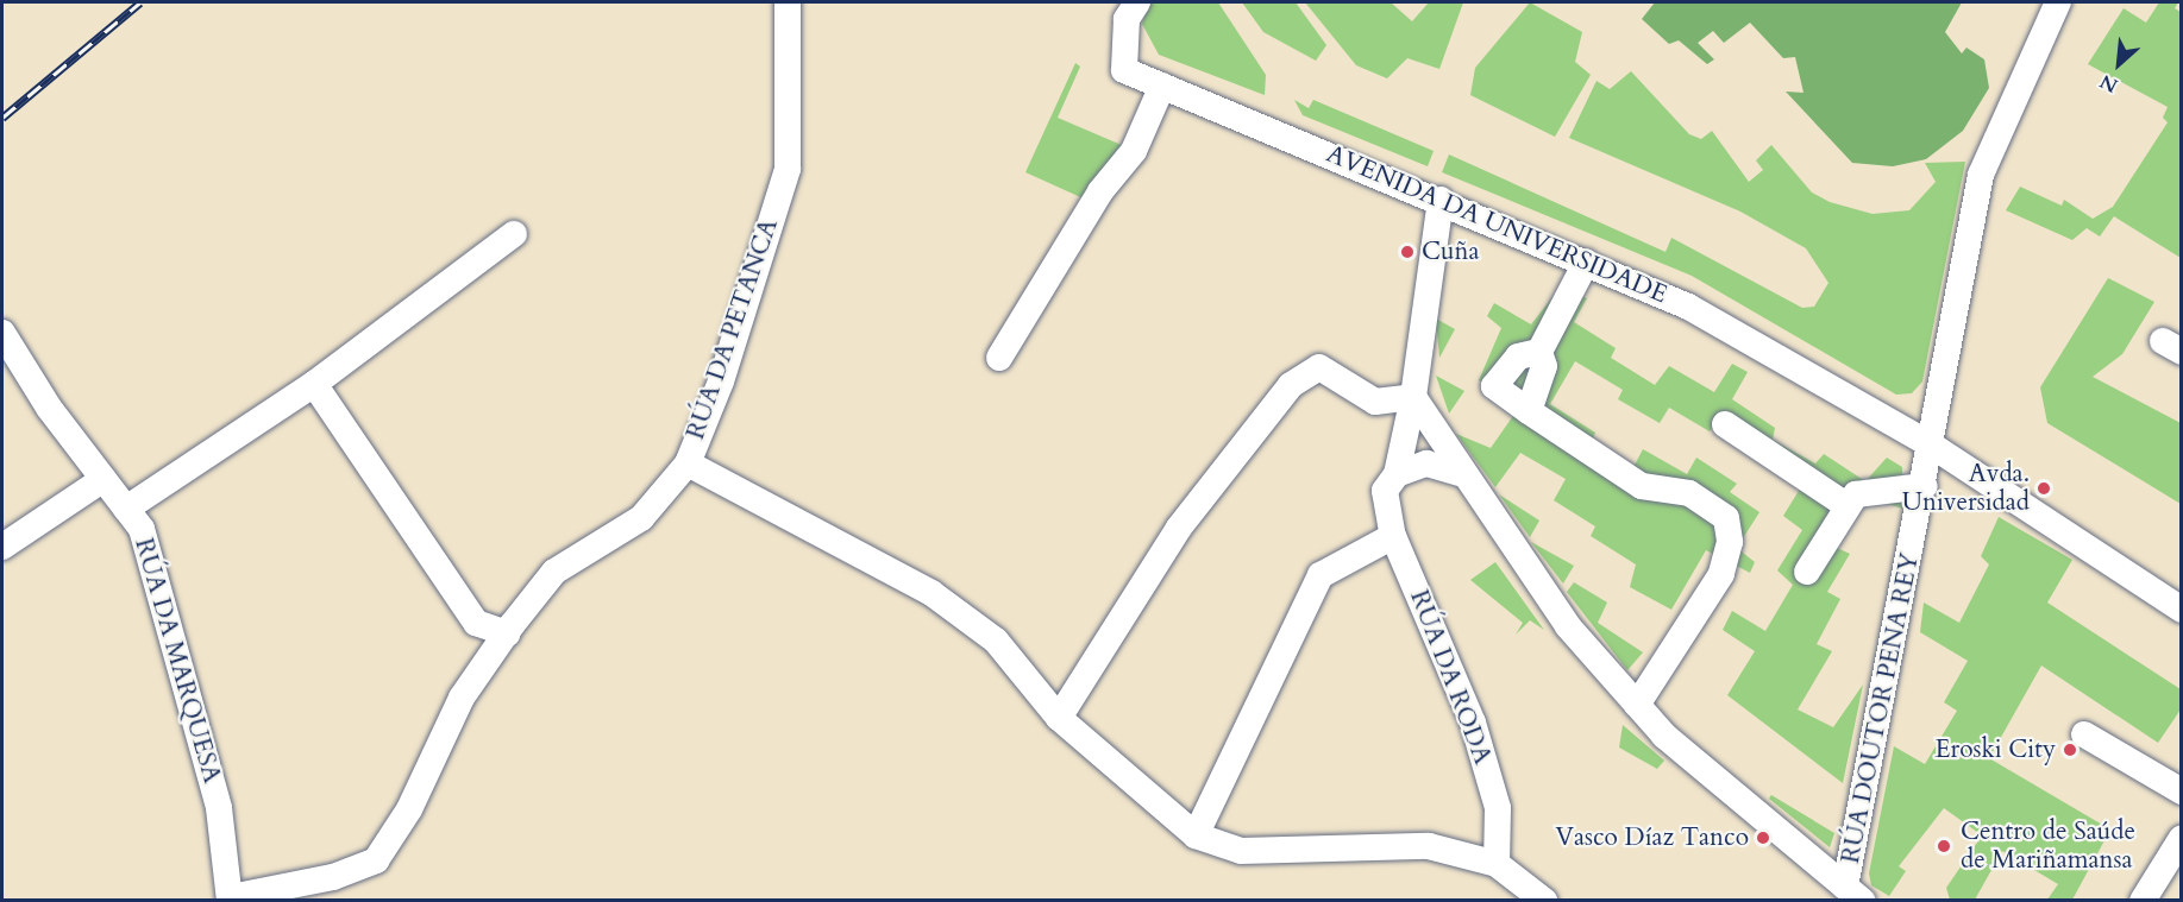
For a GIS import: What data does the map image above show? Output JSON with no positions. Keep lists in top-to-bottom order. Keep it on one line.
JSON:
{"streets":{"street":["AVENIDA DA UNIVERSIDADE","RÚA DA PETANCA","RÚA DA MARQUESA","RÚA DA RODA","RÚA DOUTOR PENA REY"]},"crossings":[["AVENIDA DA UNIVERSIDADE","RÚA DA RODA"],["AVENIDA DA UNIVERSIDADE","RÚA DOUTOR PENA REY"],["RÚA DA PETANCA","RÚA DA MARQUESA"]],"places":["Cuña","Avda. Universidad","Eroski City","Vasco Díaz Tanco","Centro de Saúde de Mariñamansa"],"north":"bottom left"}
